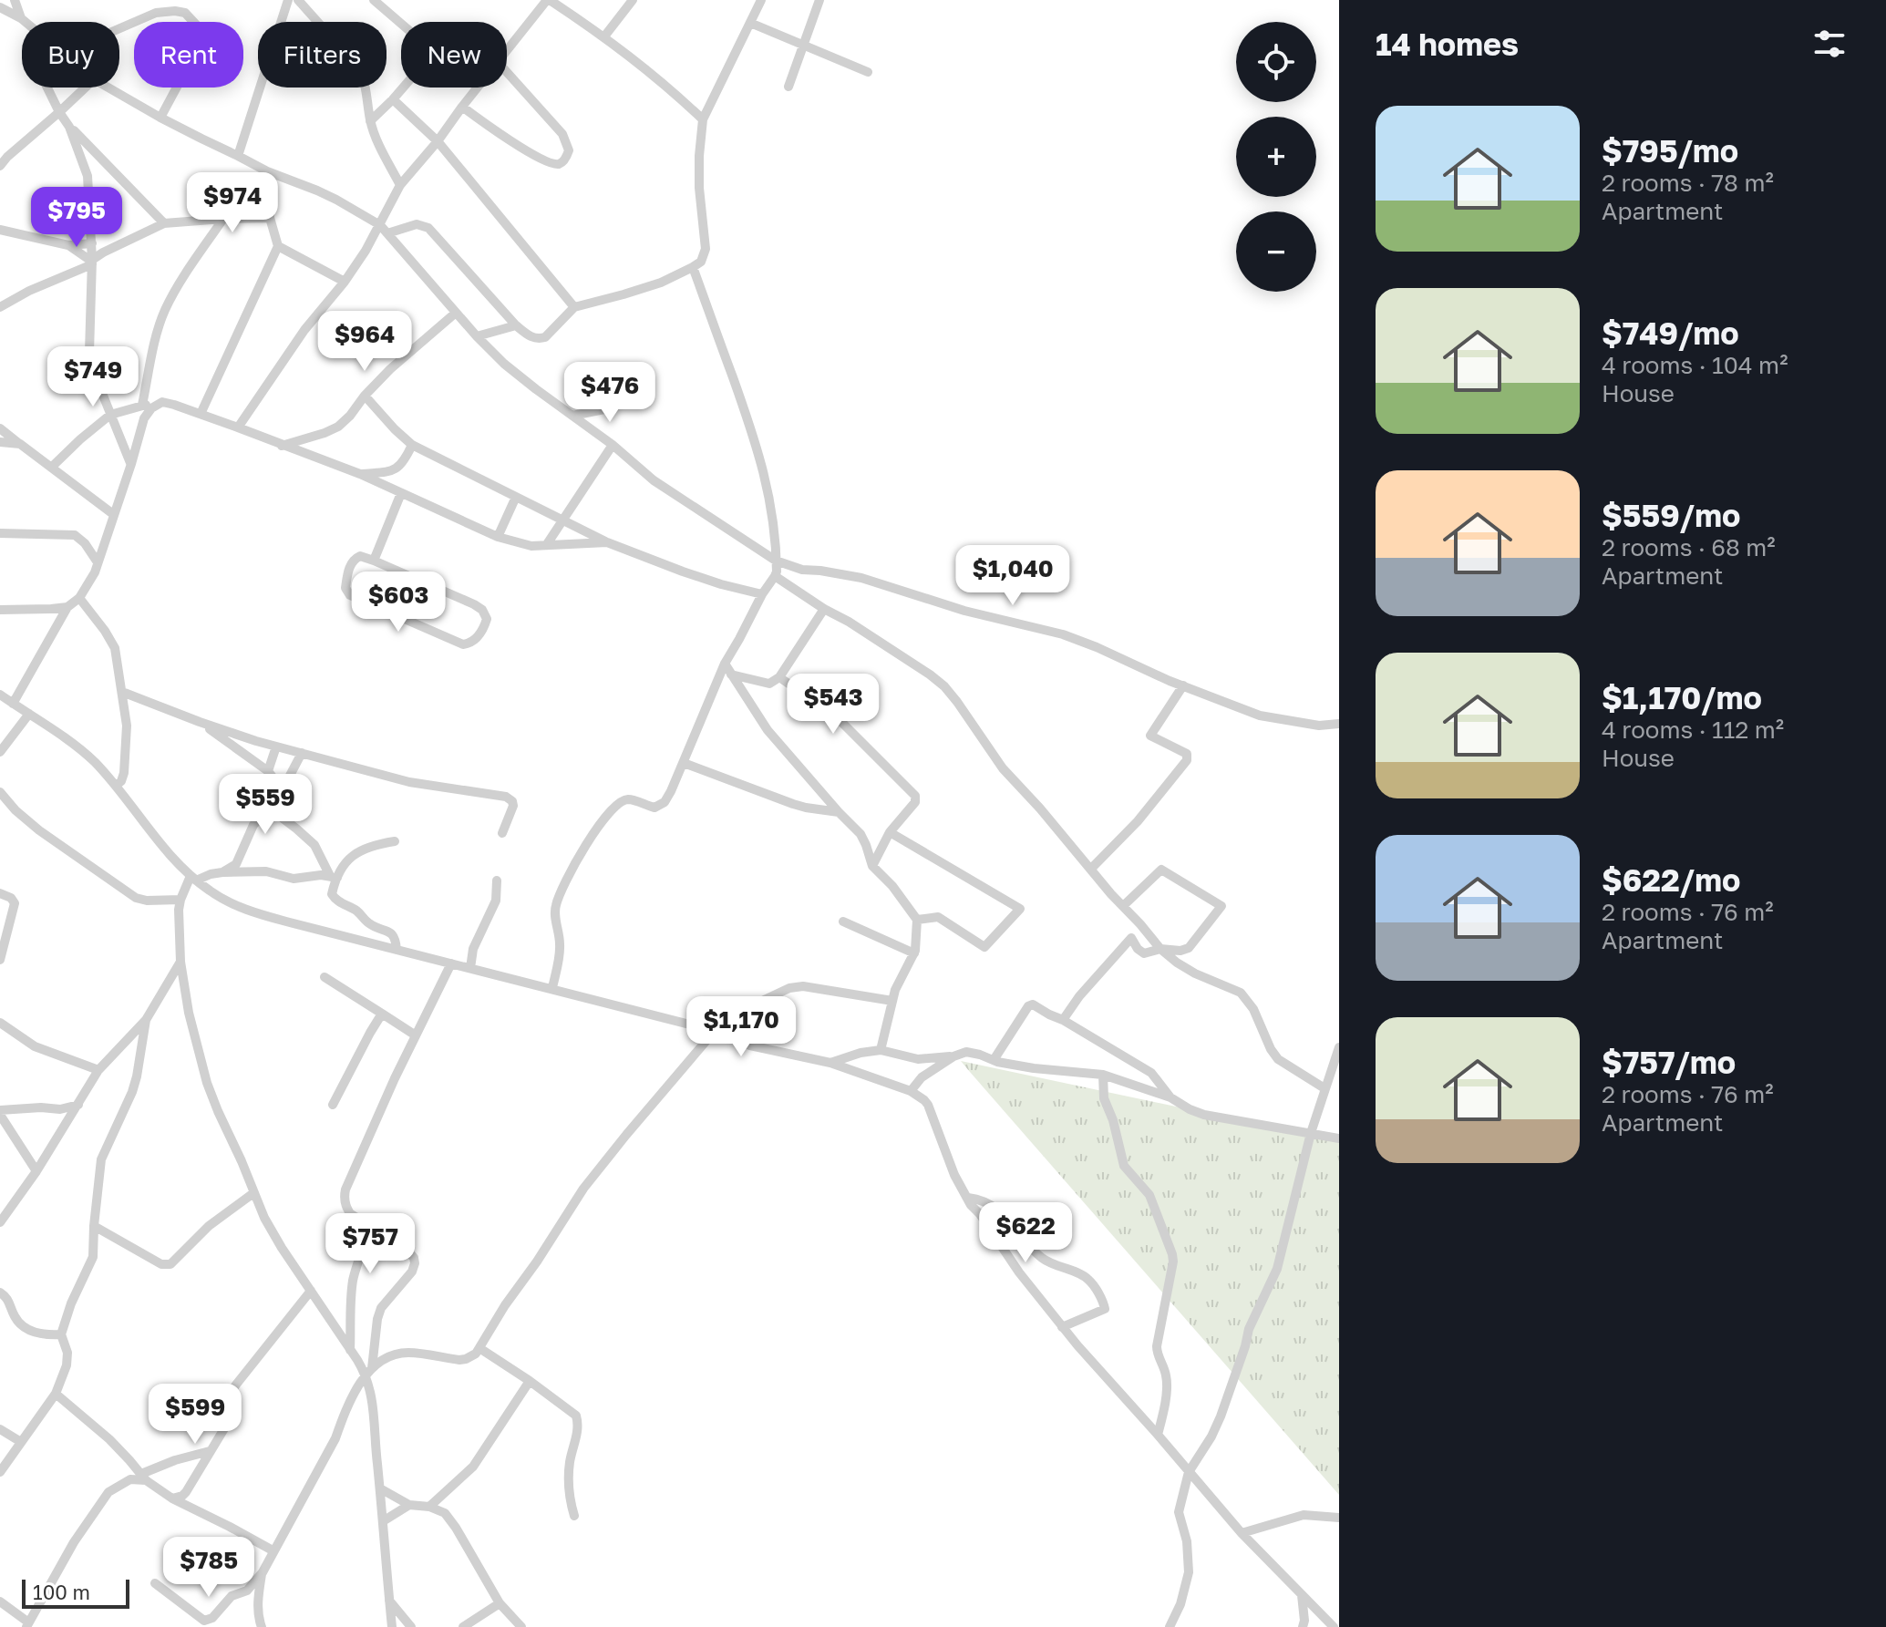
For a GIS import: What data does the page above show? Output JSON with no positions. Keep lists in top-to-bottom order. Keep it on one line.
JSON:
{"scale_bar":"100 m","page":{"heading":"14 homes","map_buttons":["+","−"],"chip":["Buy","Rent","Filters","New"],"list":[{"name":"$795/mo","note":"2 rooms · 78 m² · Apartment"},{"name":"$749/mo","note":"4 rooms · 104 m² · House"},{"name":"$559/mo","note":"2 rooms · 68 m² · Apartment"},{"name":"$1,170/mo","note":"4 rooms · 112 m² · House"},{"name":"$622/mo","note":"2 rooms · 76 m² · Apartment"},{"name":"$757/mo","note":"2 rooms · 76 m² · Apartment"}],"price":["$974","$795","$964","$749","$476","$1,040","$603","$543","$559","$1,170","$622","$757","$599","$785"],"scale":"100 m"}}
